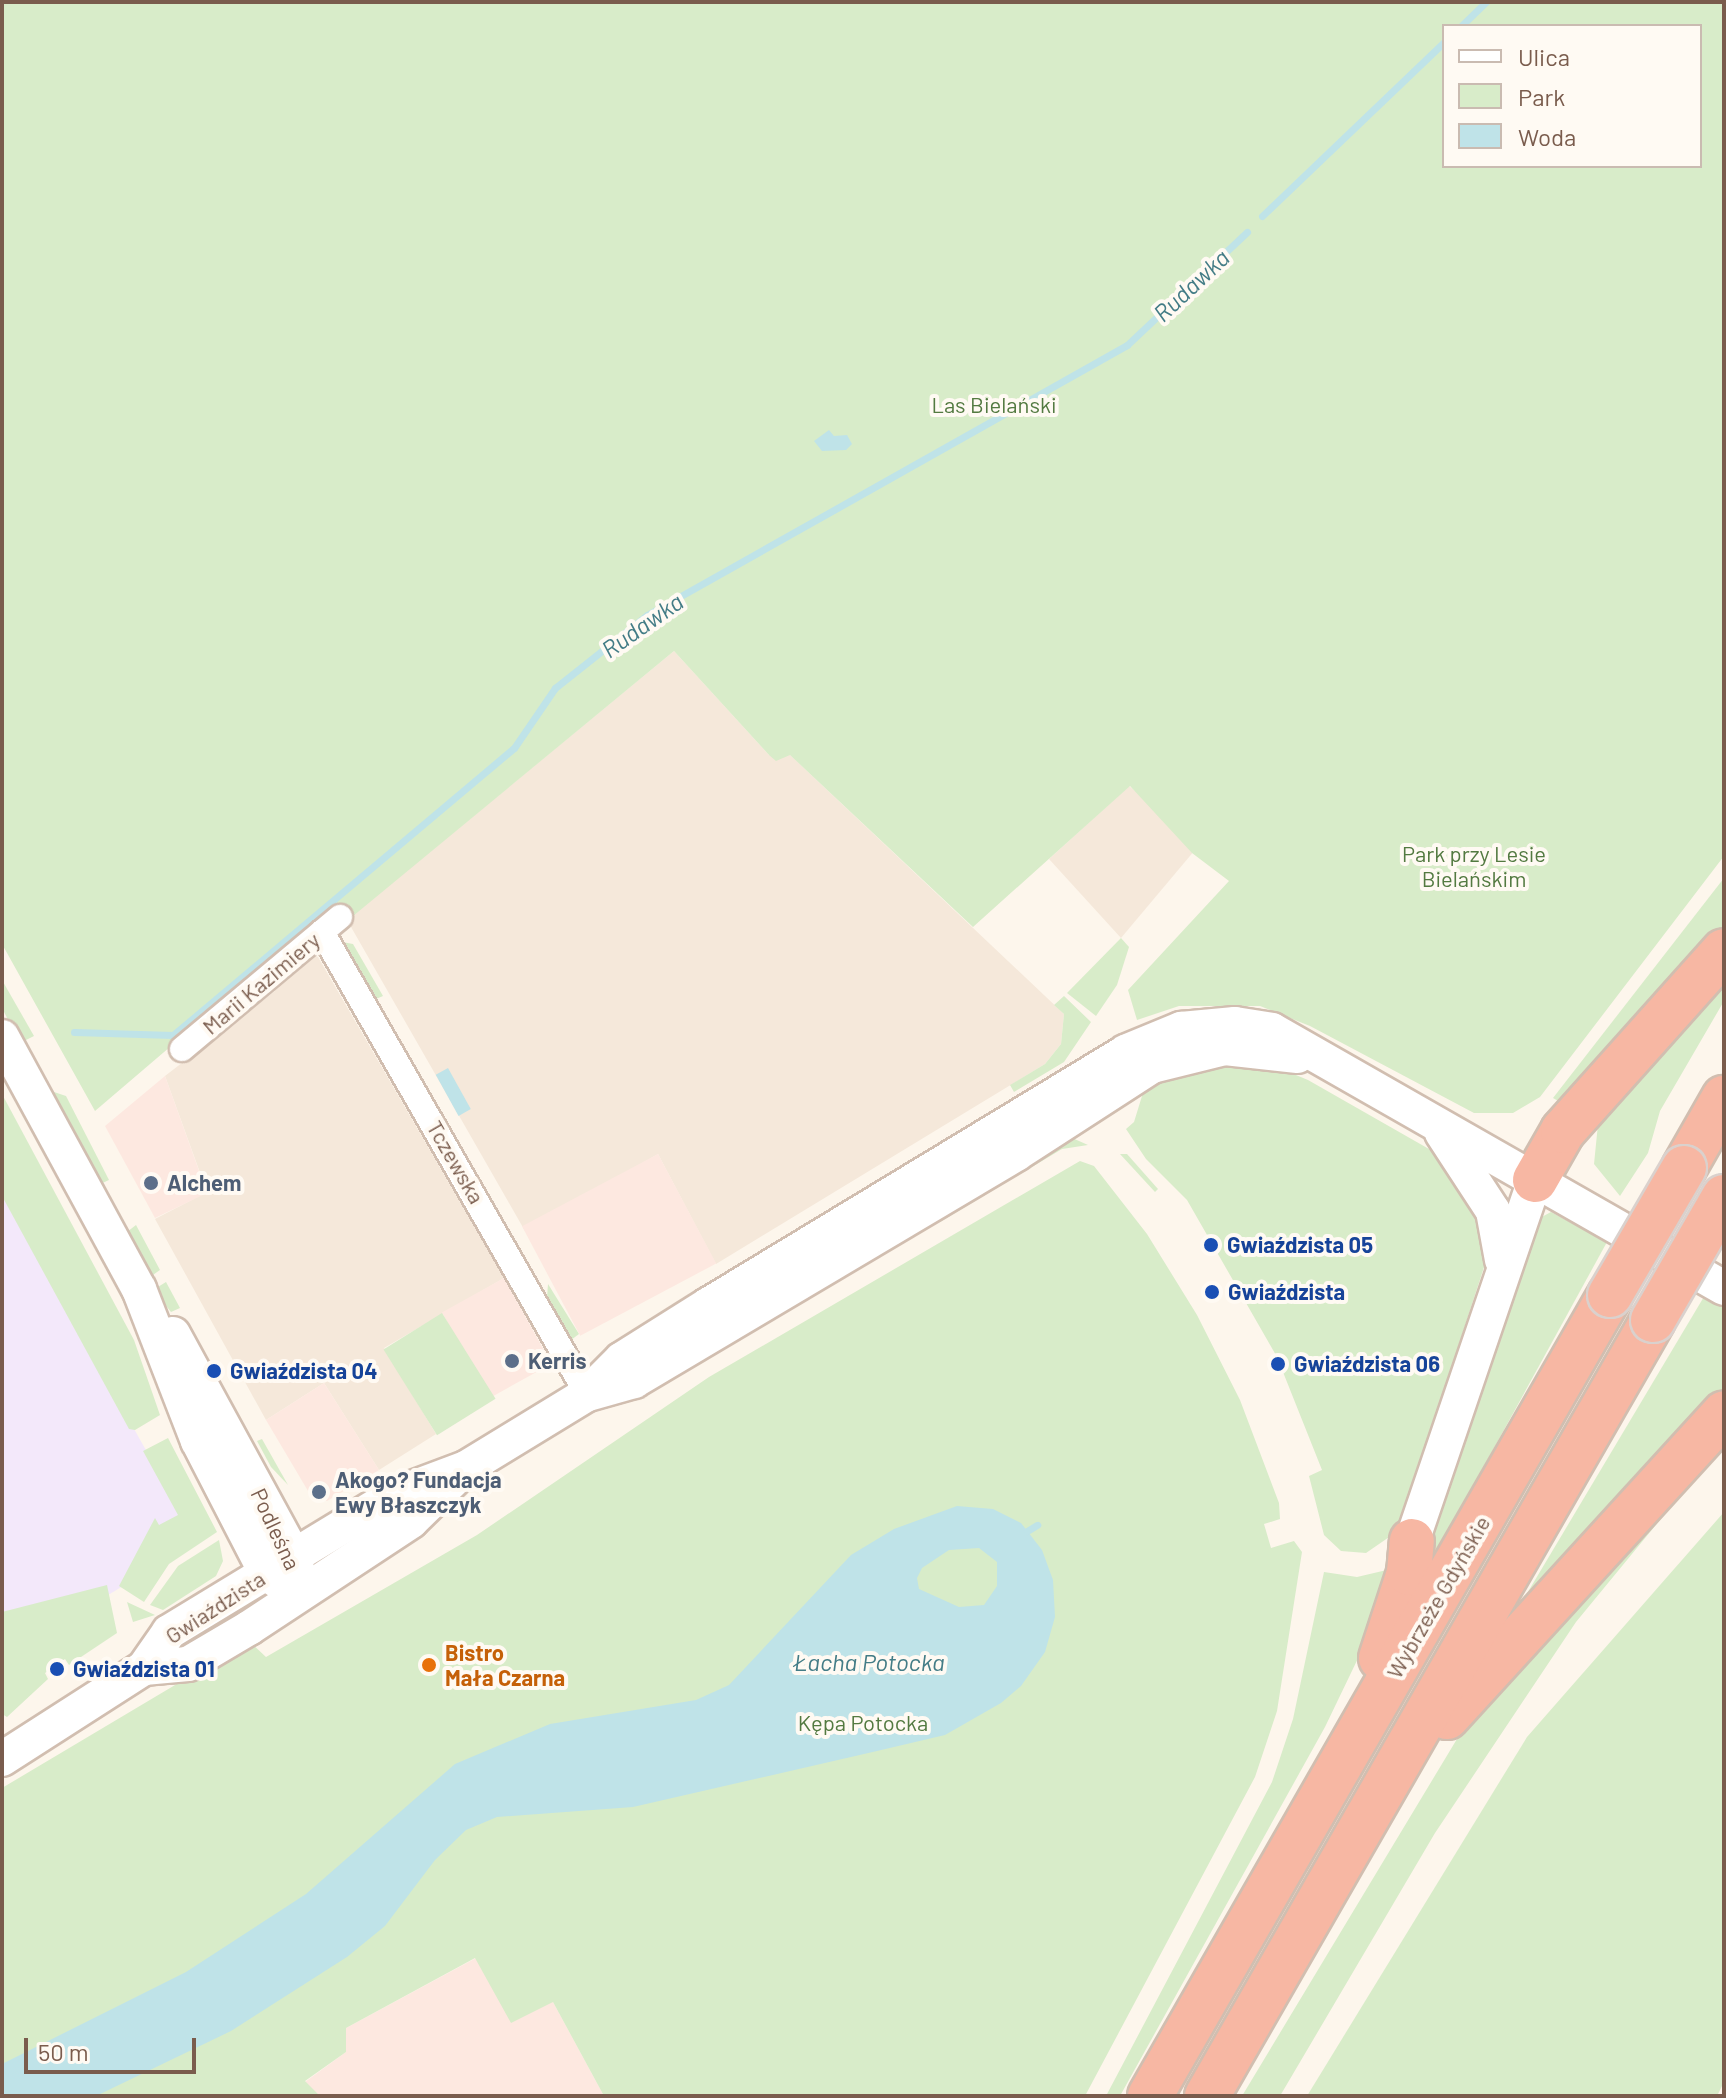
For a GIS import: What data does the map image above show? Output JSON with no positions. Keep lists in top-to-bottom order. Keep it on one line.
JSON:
{"streets":{"highway":["Wybrzeże Gdyńskie"],"street":["Marii Kazimiery","Tczewska","Podleśna","Gwiaździsta"]},"crossings":[["Marii Kazimiery","Tczewska"],["Tczewska","Gwiaździsta"],["Podleśna","Gwiaździsta"]],"water":["Rudawka","Łacha Potocka"],"parks":["Las Bielański","Park przy Lesie Bielańskim","Kępa Potocka"],"places":["Alchem","Gwiaździsta 05","Gwiaździsta","Kerris","Gwiaździsta 06","Gwiaździsta 04","Akogo? Fundacja Ewy Błaszczyk","Bistro Mała Czarna","Gwiaździsta 01"],"legend":["Ulica","Park","Woda"],"scale_bar":"50 m"}
